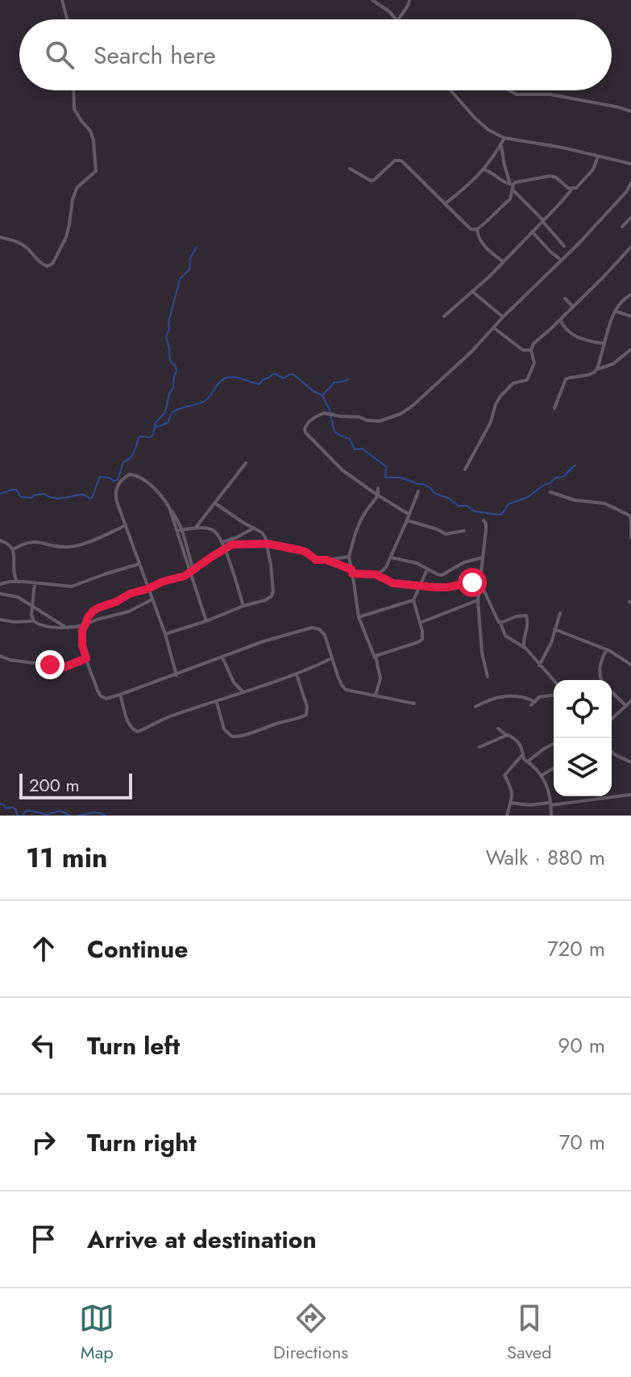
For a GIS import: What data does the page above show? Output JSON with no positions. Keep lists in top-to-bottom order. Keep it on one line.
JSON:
{"scale_bar":"200 m","page":{"search":"Search here","scale":"200 m","heading":["11 min","Walk · 880 m"],"list":[["Continue","720 m"],["Turn left","90 m"],["Turn right","70 m"],"Arrive at destination"],"nav":["Map","Directions","Saved"]}}
